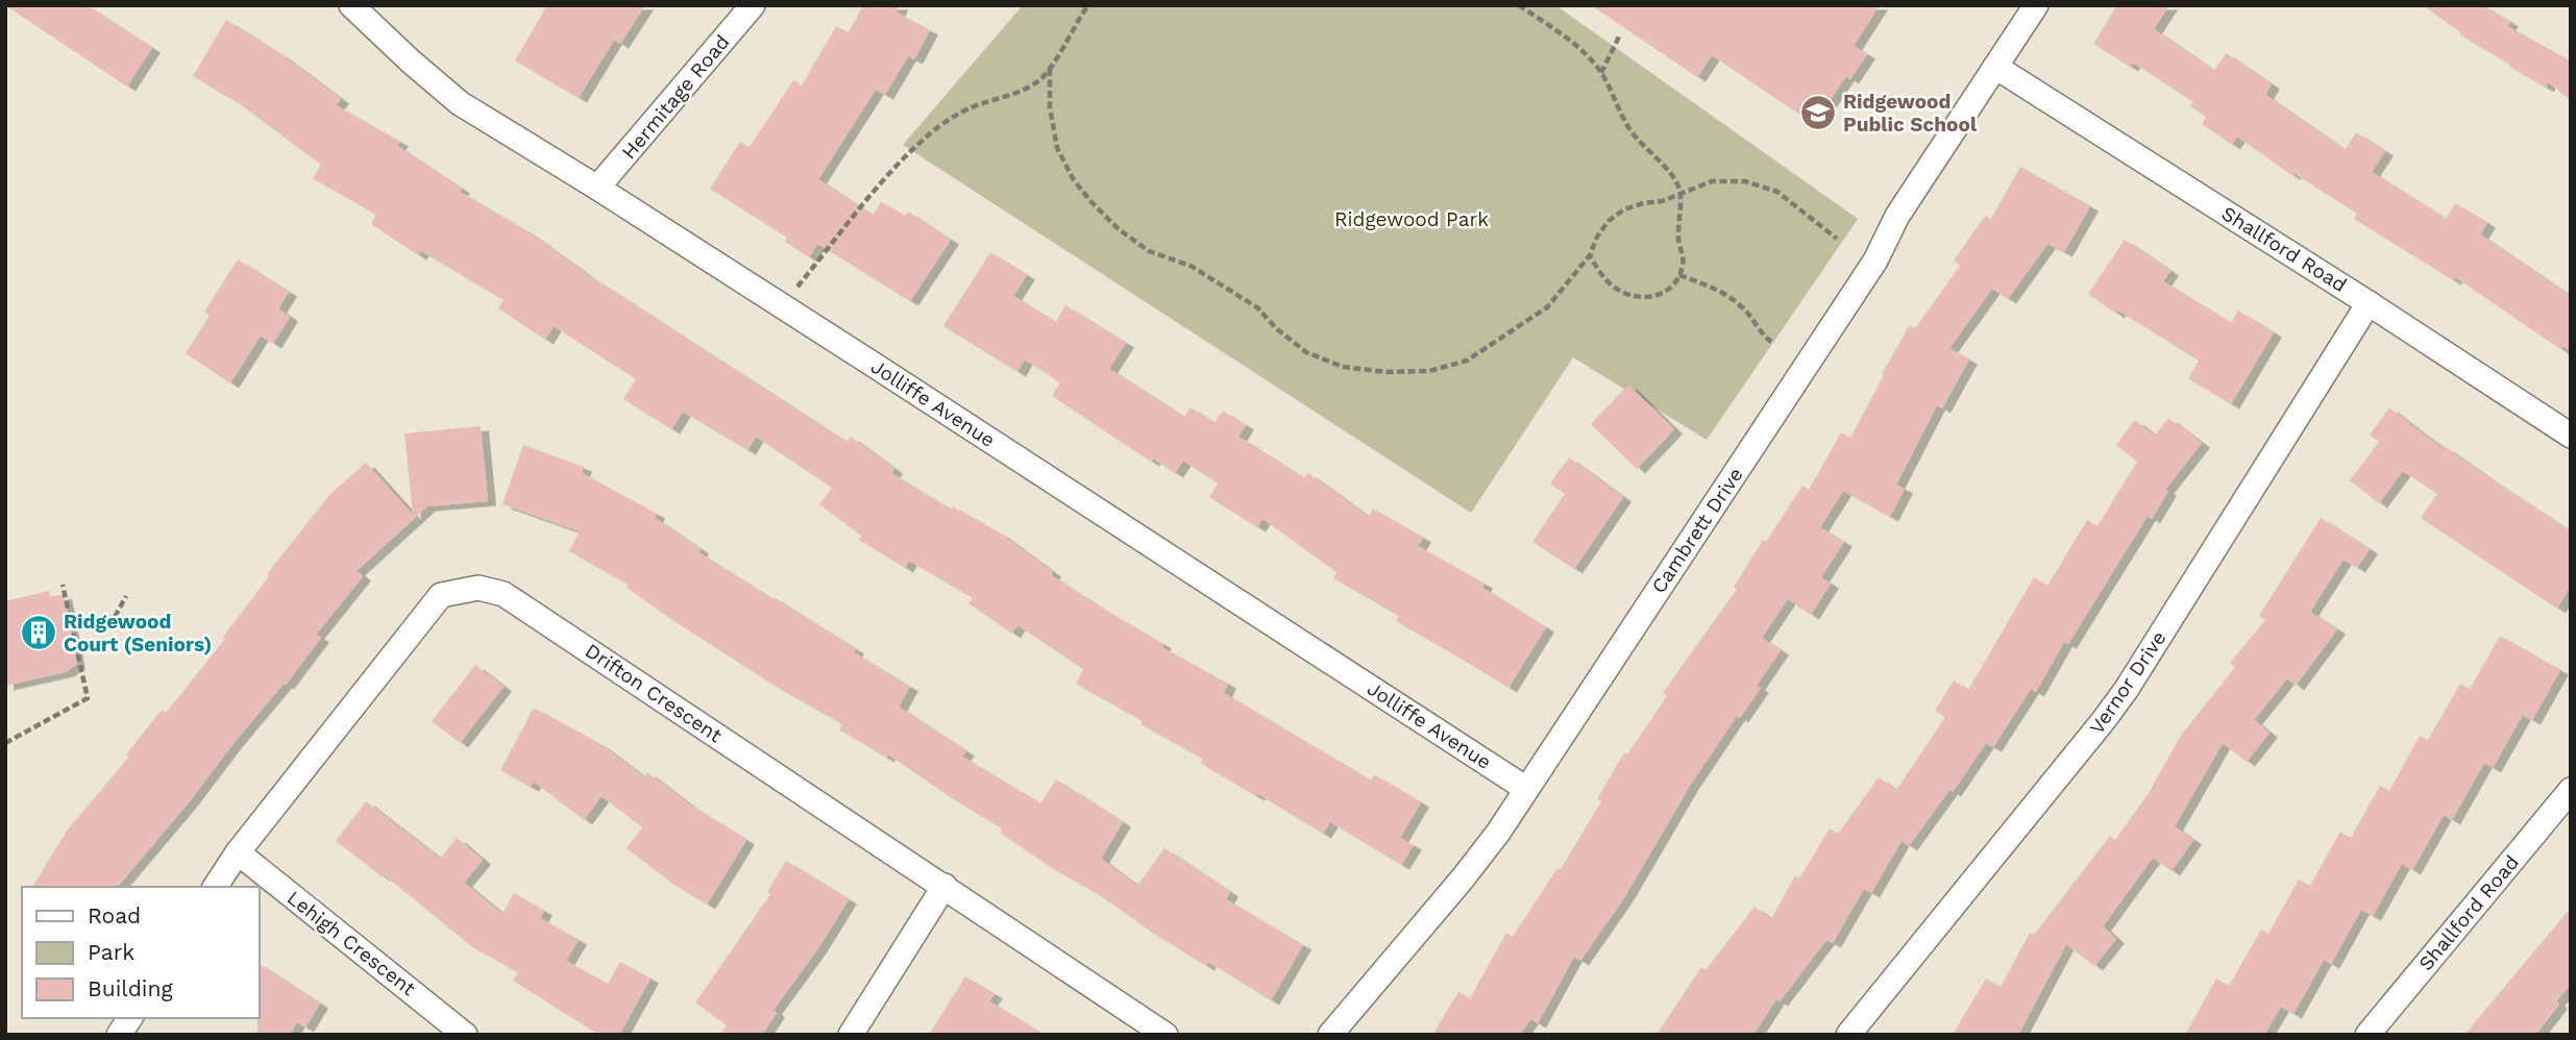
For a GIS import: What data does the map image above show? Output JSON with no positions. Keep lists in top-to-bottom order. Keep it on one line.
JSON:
{"streets":{"street":["Hermitage Road","Shallford Road","Jolliffe Avenue","Cambrett Drive","Vernor Drive","Drifton Crescent","Lehigh Crescent"]},"crossings":[["Hermitage Road","Jolliffe Avenue"],["Shallford Road","Cambrett Drive"],["Shallford Road","Vernor Drive"],["Jolliffe Avenue","Cambrett Drive"],["Drifton Crescent","Lehigh Crescent"]],"parks":["Ridgewood Park"],"places":{"school or university":["Ridgewood Public School"],"building":["Ridgewood Court (Seniors)"]},"legend":["Road","Park","Building"]}
